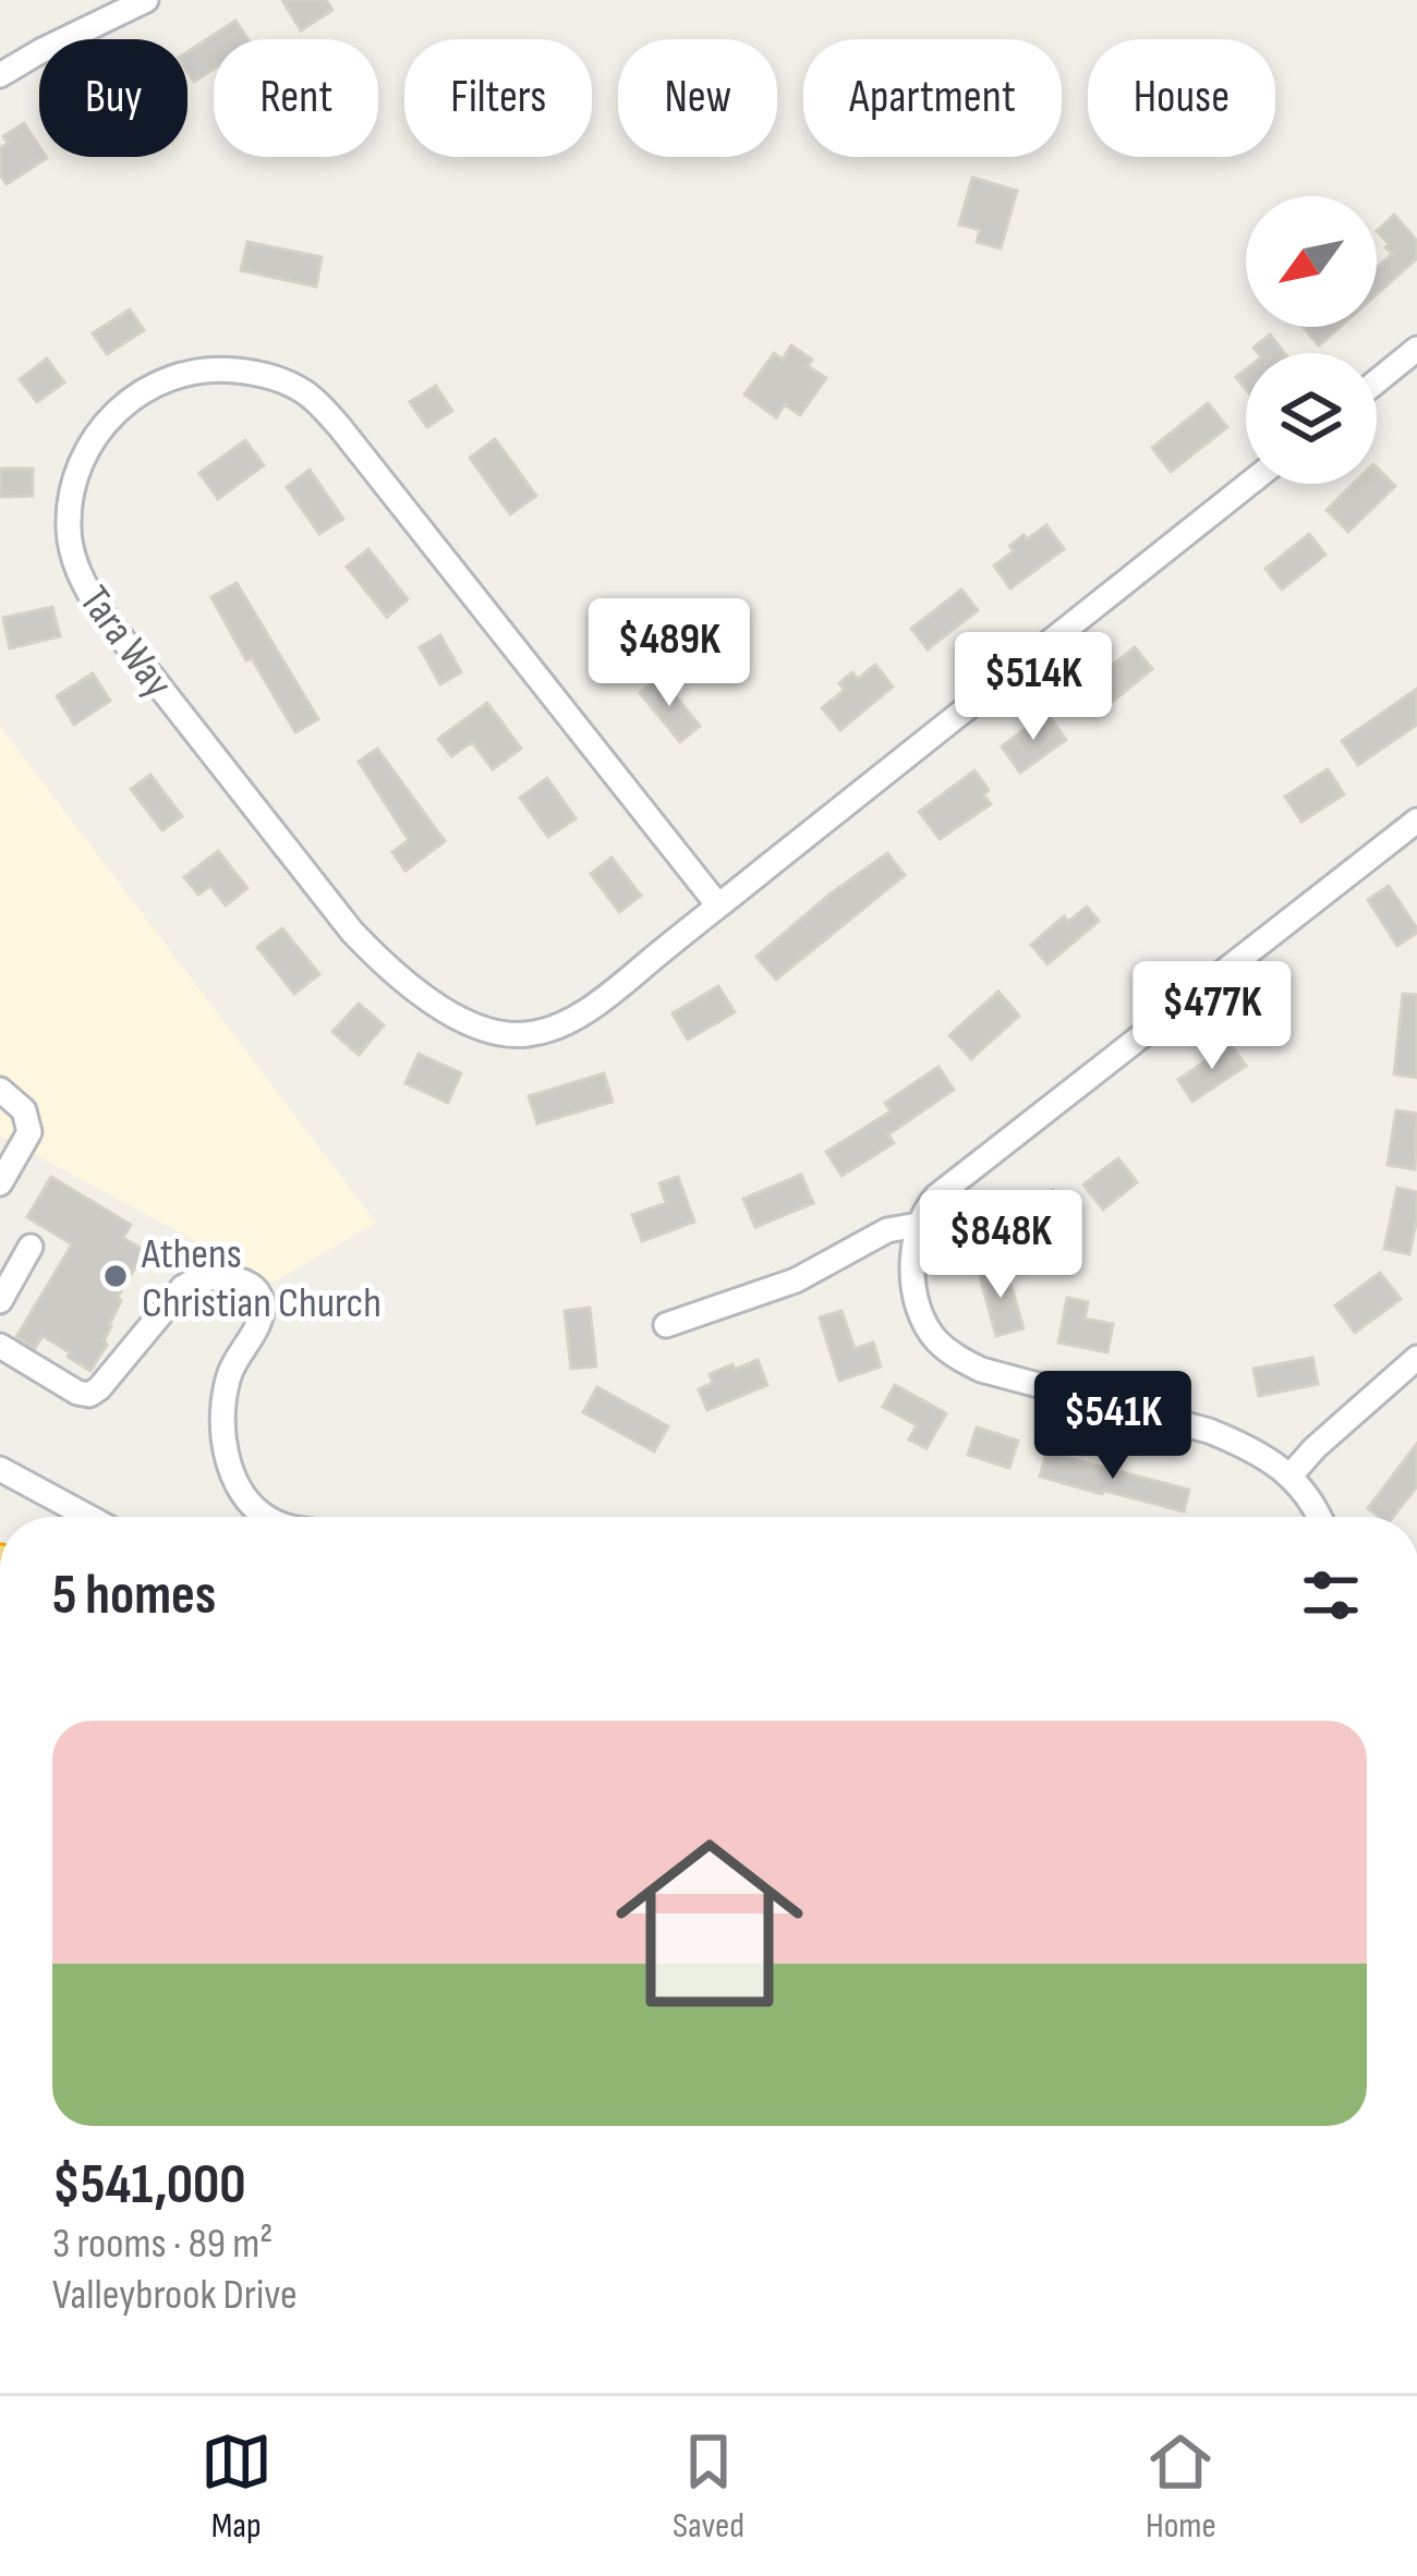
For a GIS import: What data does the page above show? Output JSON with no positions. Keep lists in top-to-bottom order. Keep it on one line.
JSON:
{"streets":{"street":["Tara Way"]},"places":["Athens Christian Church"],"north":"bottom left","page":{"chip":["Buy","Rent","Filters","New","Apartment","House"],"price":["$489K","$514K","$477K","$848K","$541K"],"heading":"5 homes","list":[{"name":"$541,000","note":"3 rooms · 89 m² · Valleybrook Drive"}],"tabs":["Map","Saved","Home"]}}
